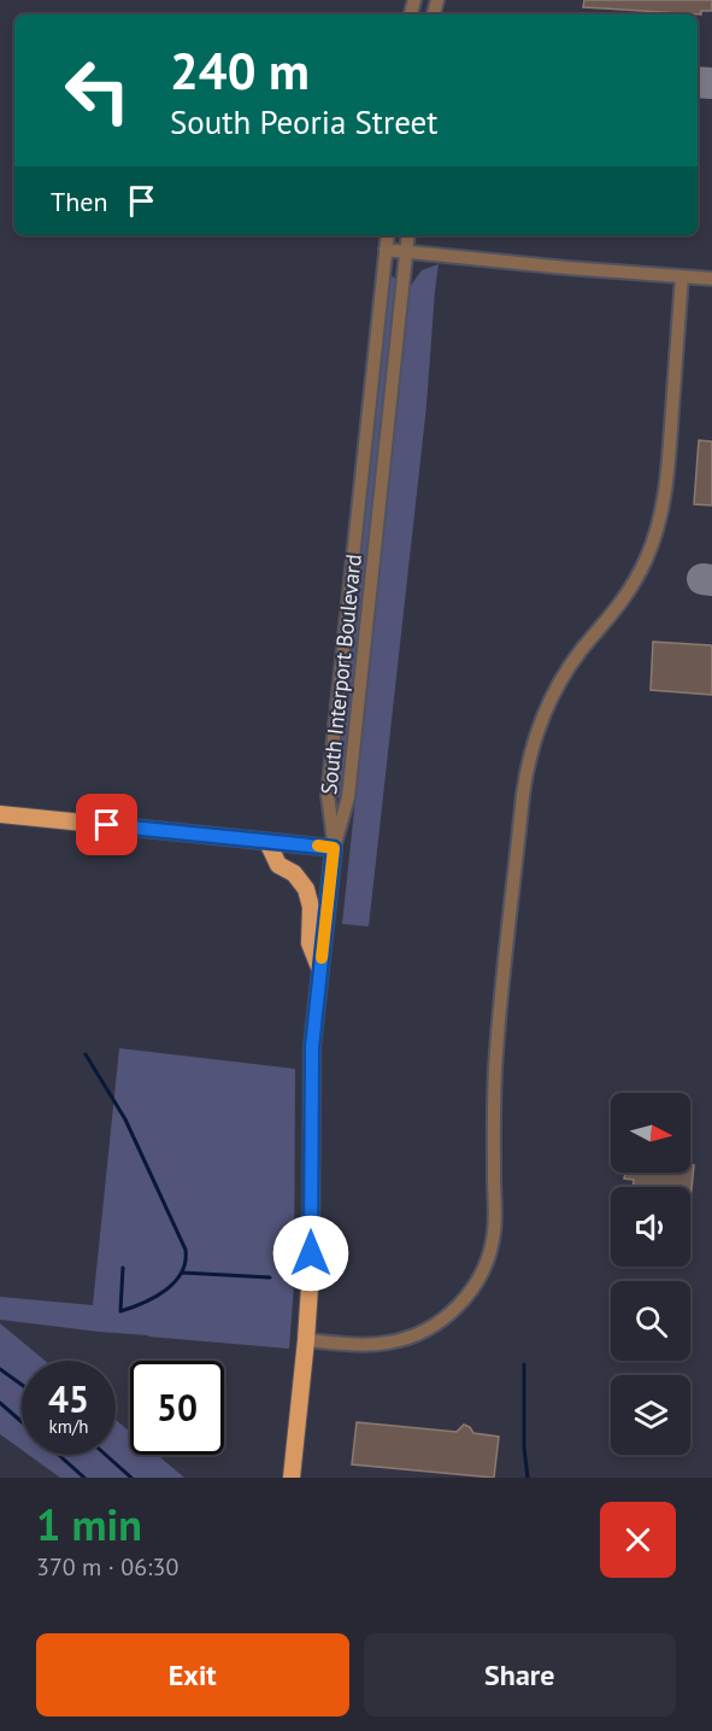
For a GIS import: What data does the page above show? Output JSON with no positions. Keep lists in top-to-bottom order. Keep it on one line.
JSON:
{"streets":{"street":["South Interport Boulevard"]},"north":"right","page":{"turn":["240 m","South Peoria Street"],"then":"Then","speed":"45 km/h","limit":"50","heading":["1 min","370 m · 06:30"],"buttons":["Exit","Share"]}}
